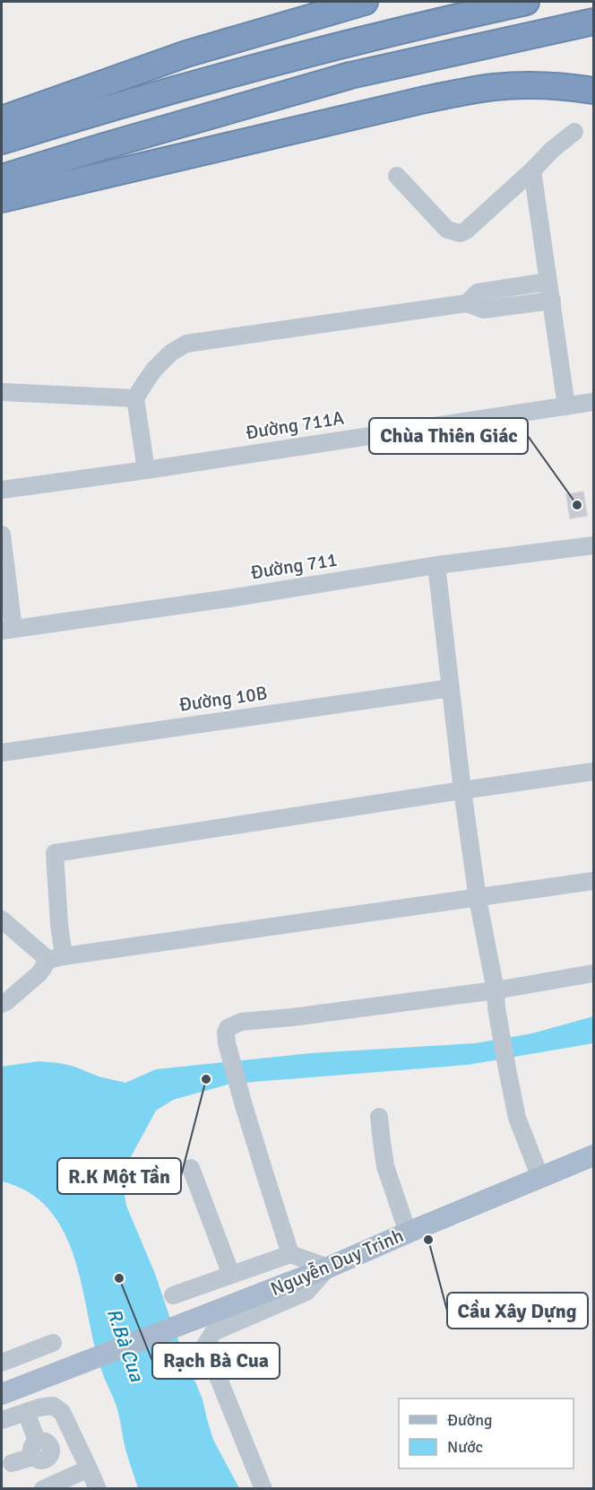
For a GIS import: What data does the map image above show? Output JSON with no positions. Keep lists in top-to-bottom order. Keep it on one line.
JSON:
{"streets":{"main road":["Nguyễn Duy Trinh"],"street":["Đường 711A","Đường 711","Đường 10B"]},"water":["R.Bà Cua"],"places":["Chùa Thiên Giác","R.K Một Tần","Cầu Xây Dựng","Rạch Bà Cua"],"legend":["Đường","Nước"]}
